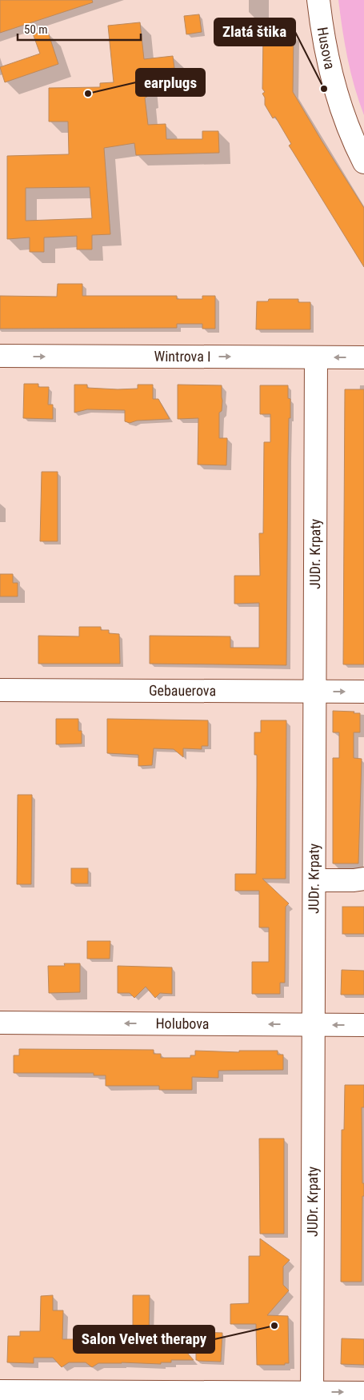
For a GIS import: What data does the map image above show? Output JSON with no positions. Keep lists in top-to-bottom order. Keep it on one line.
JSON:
{"streets":{"street":["Husova","Wintrova I","JUDr. Krpaty","Gebauerova","Holubova"]},"crossings":[["Wintrova I","JUDr. Krpaty"],["JUDr. Krpaty","Gebauerova"],["JUDr. Krpaty","Holubova"]],"one_way":["Holubova"],"places":["Zlatá štika","earplugs","Salon Velvet therapy"],"scale_bar":"50 m"}
